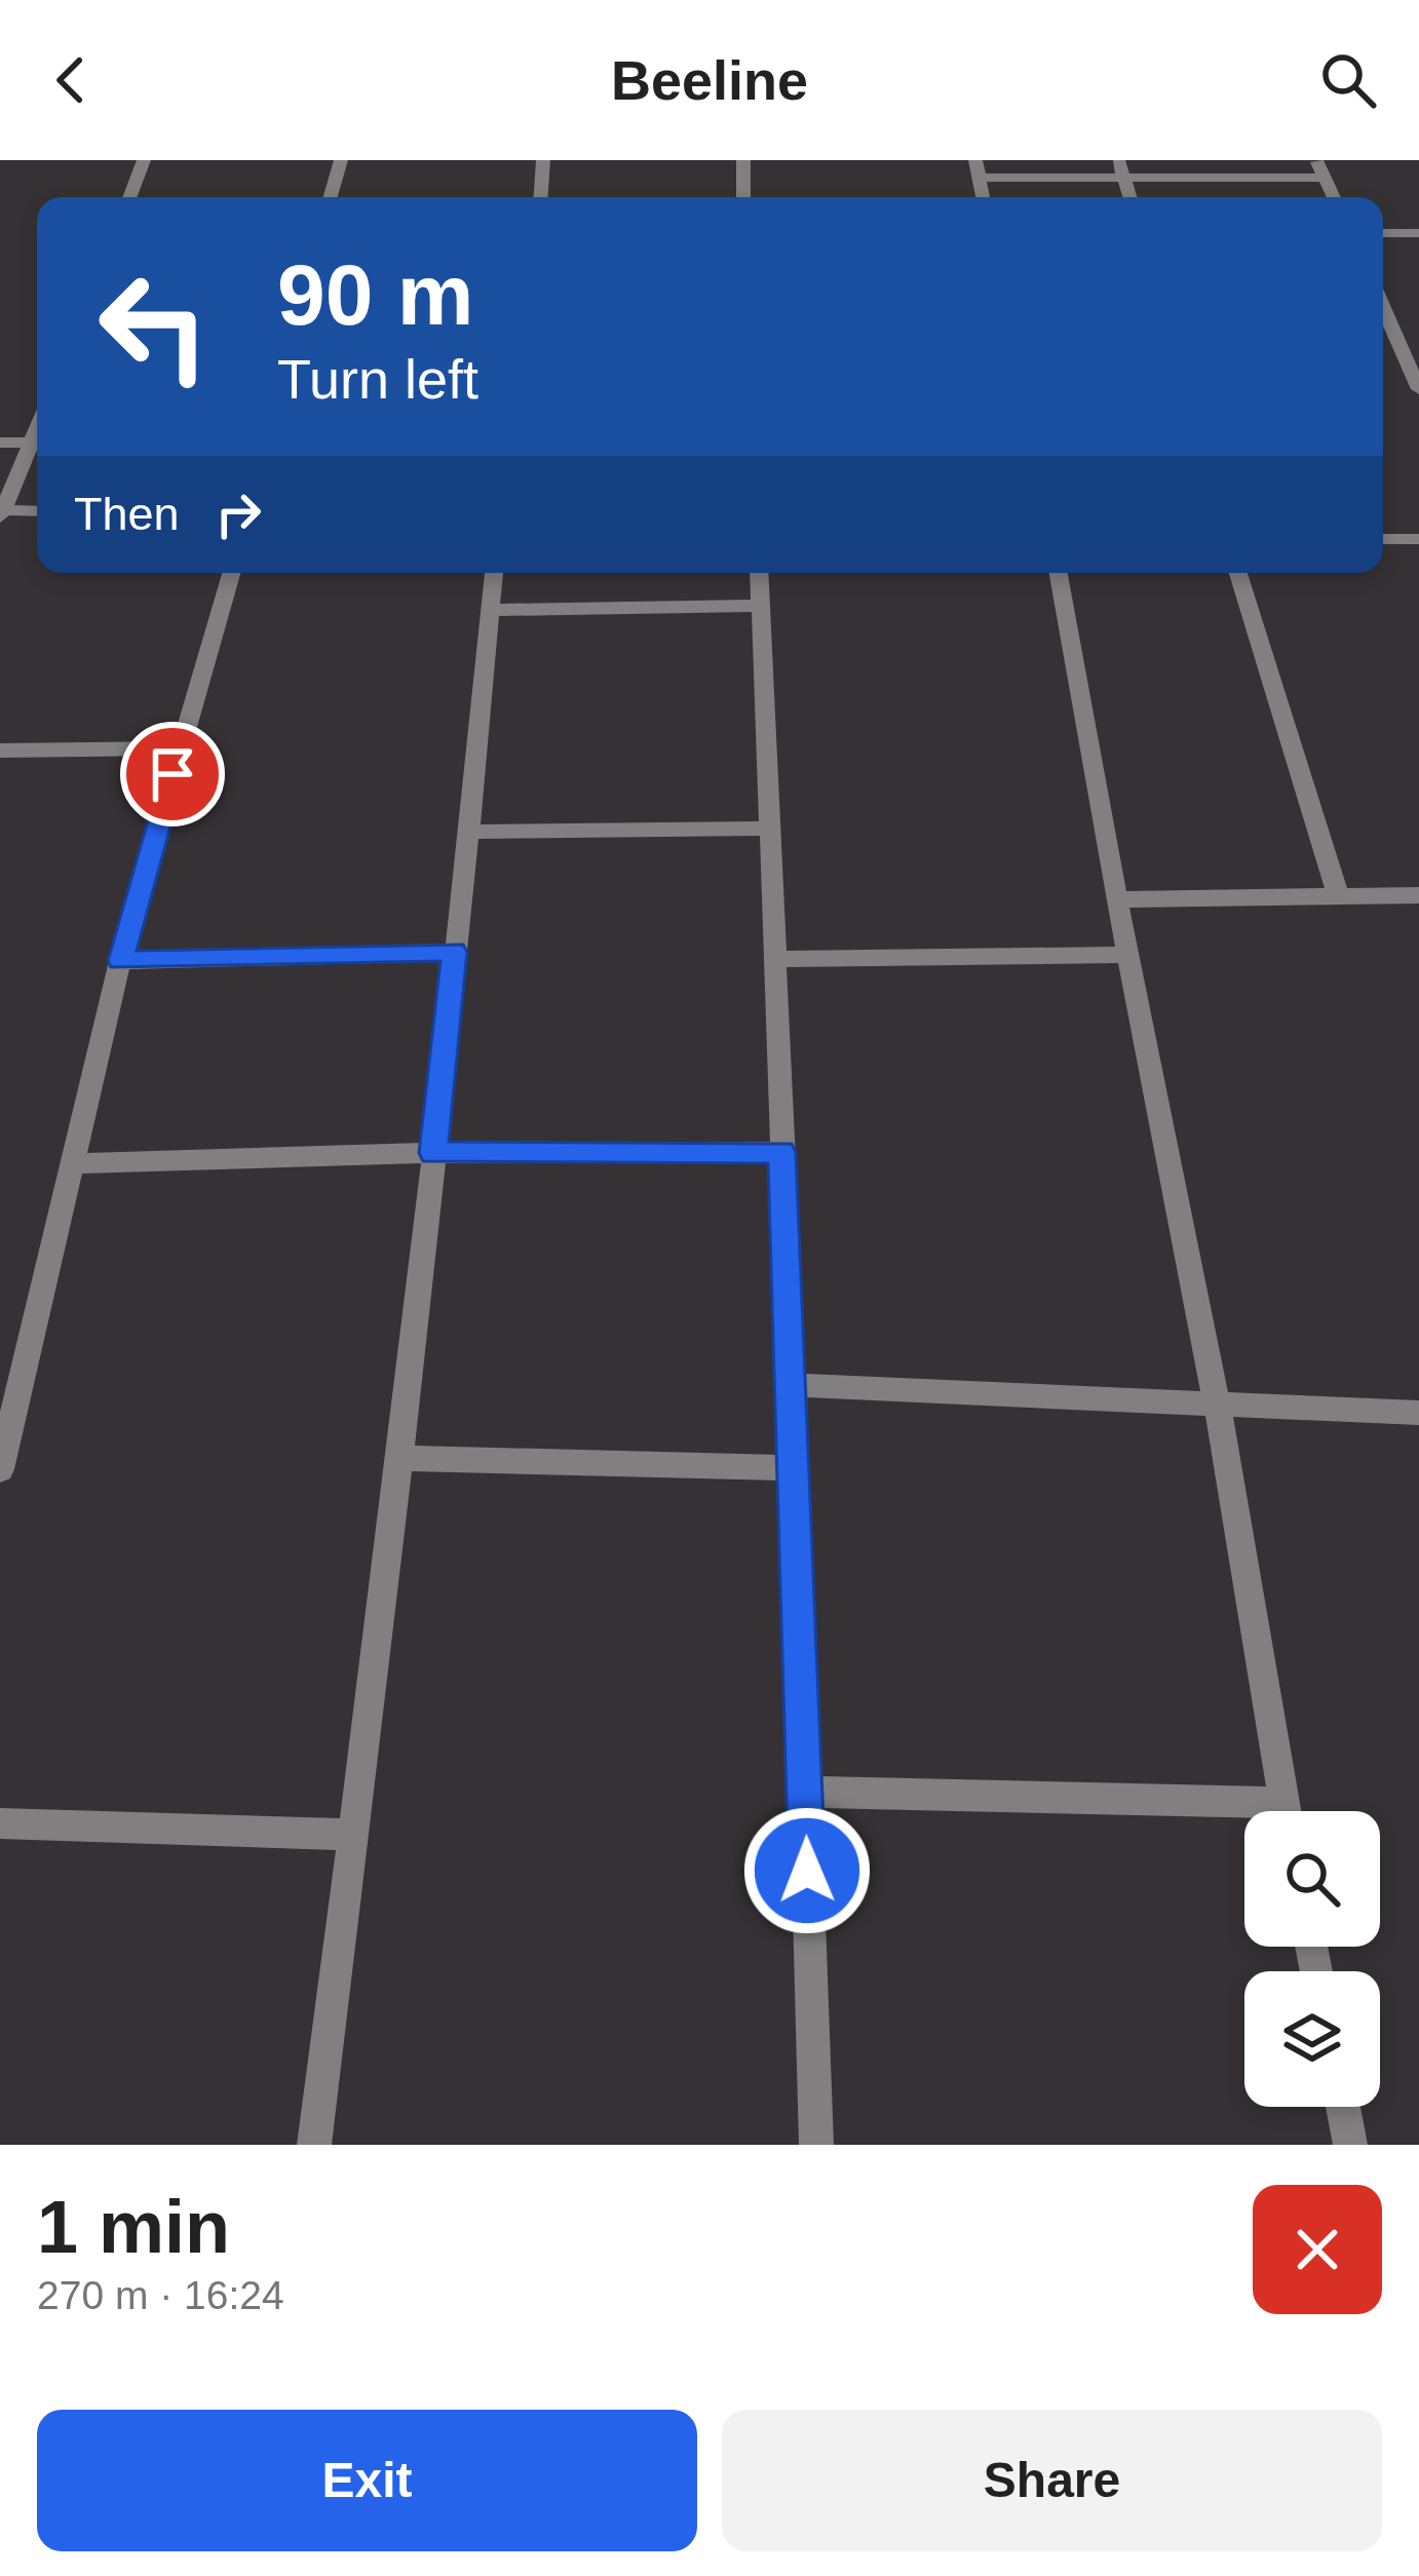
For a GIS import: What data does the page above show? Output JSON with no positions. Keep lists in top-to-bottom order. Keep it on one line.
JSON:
{"page":{"header":"Beeline","turn":["90 m","Turn left"],"then":"Then","heading":["1 min","270 m · 16:24"],"buttons":["Exit","Share"]}}
